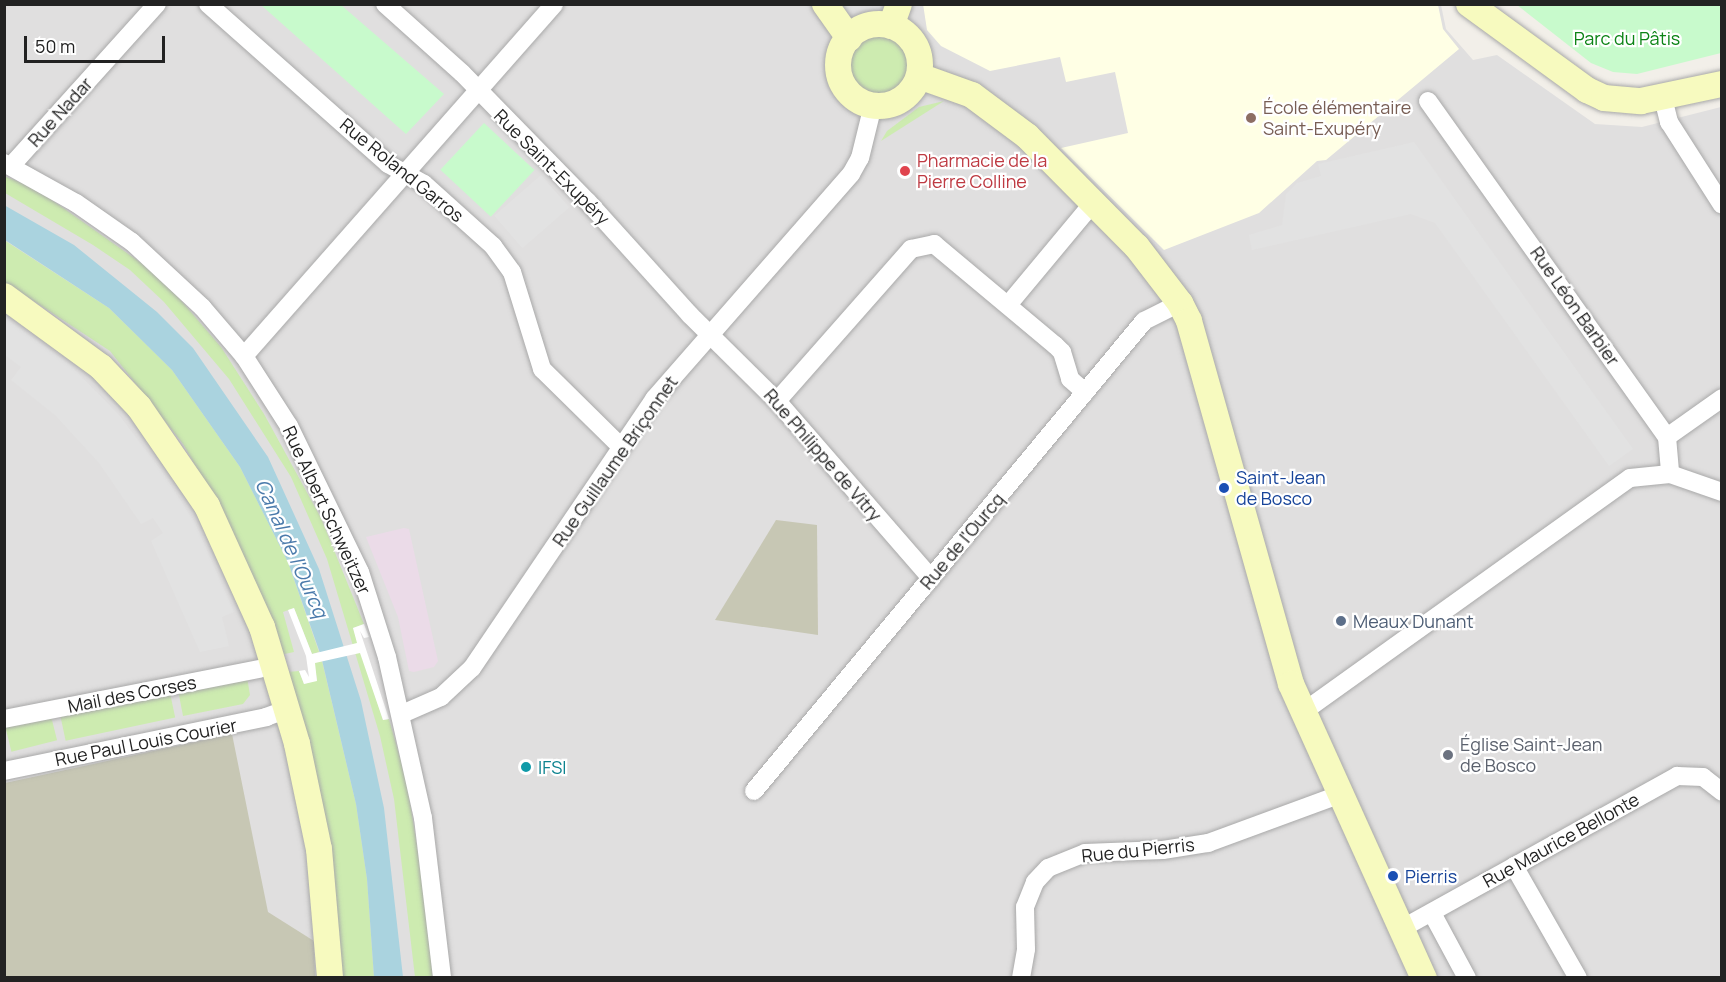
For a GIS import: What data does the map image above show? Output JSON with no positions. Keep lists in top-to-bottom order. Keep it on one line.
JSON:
{"streets":{"street":["Rue Nadar","Rue Saint-Exupéry","Rue Roland Garros","Rue Léon Barbier","Rue Philippe de Vitry","Rue Guillaume Briçonnet","Rue Albert Schweitzer","Rue de l'Ourcq","Mail des Corses","Rue Paul Louis Courier","Rue Maurice Bellonte","Rue du Pierris"]},"crossings":[["Rue Nadar","Rue Albert Schweitzer"],["Rue Saint-Exupéry","Rue Philippe de Vitry"],["Rue Saint-Exupéry","Rue Guillaume Briçonnet"],["Rue Roland Garros","Rue Guillaume Briçonnet"],["Rue Philippe de Vitry","Rue Guillaume Briçonnet"],["Rue Philippe de Vitry","Rue de l'Ourcq"],["Rue Guillaume Briçonnet","Rue Albert Schweitzer"]],"water":["Canal de l'Ourcq"],"parks":["Parc du Pâtis"],"places":["École élémentaire Saint-Exupéry","Pharmacie de la Pierre Colline","Saint-Jean de Bosco","Meaux Dunant","Église Saint-Jean de Bosco","IFSI","Pierris"],"scale_bar":"50 m"}
